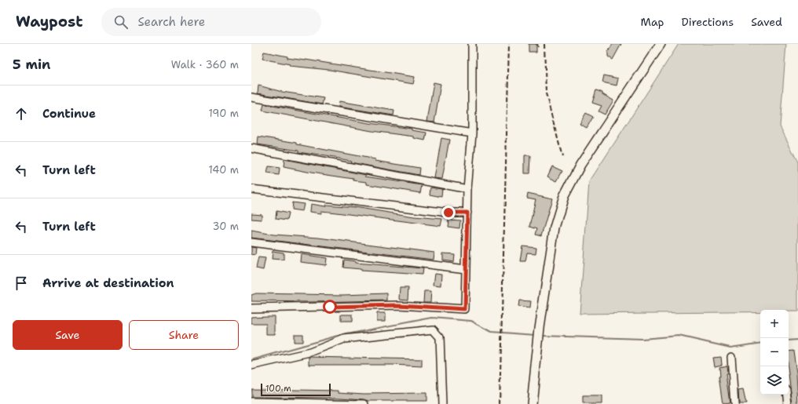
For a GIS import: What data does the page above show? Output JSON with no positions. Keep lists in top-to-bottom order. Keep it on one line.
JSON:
{"scale_bar":"100 m","page":{"header":"Waypost","search":"Search here","nav":["Map","Directions","Saved"],"heading":["5 min","Walk · 360 m"],"list":[["Continue","190 m"],["Turn left","140 m"],["Turn left","30 m"],"Arrive at destination"],"map_buttons":["+","−"],"buttons":["Save","Share"],"scale":"100 m"}}
